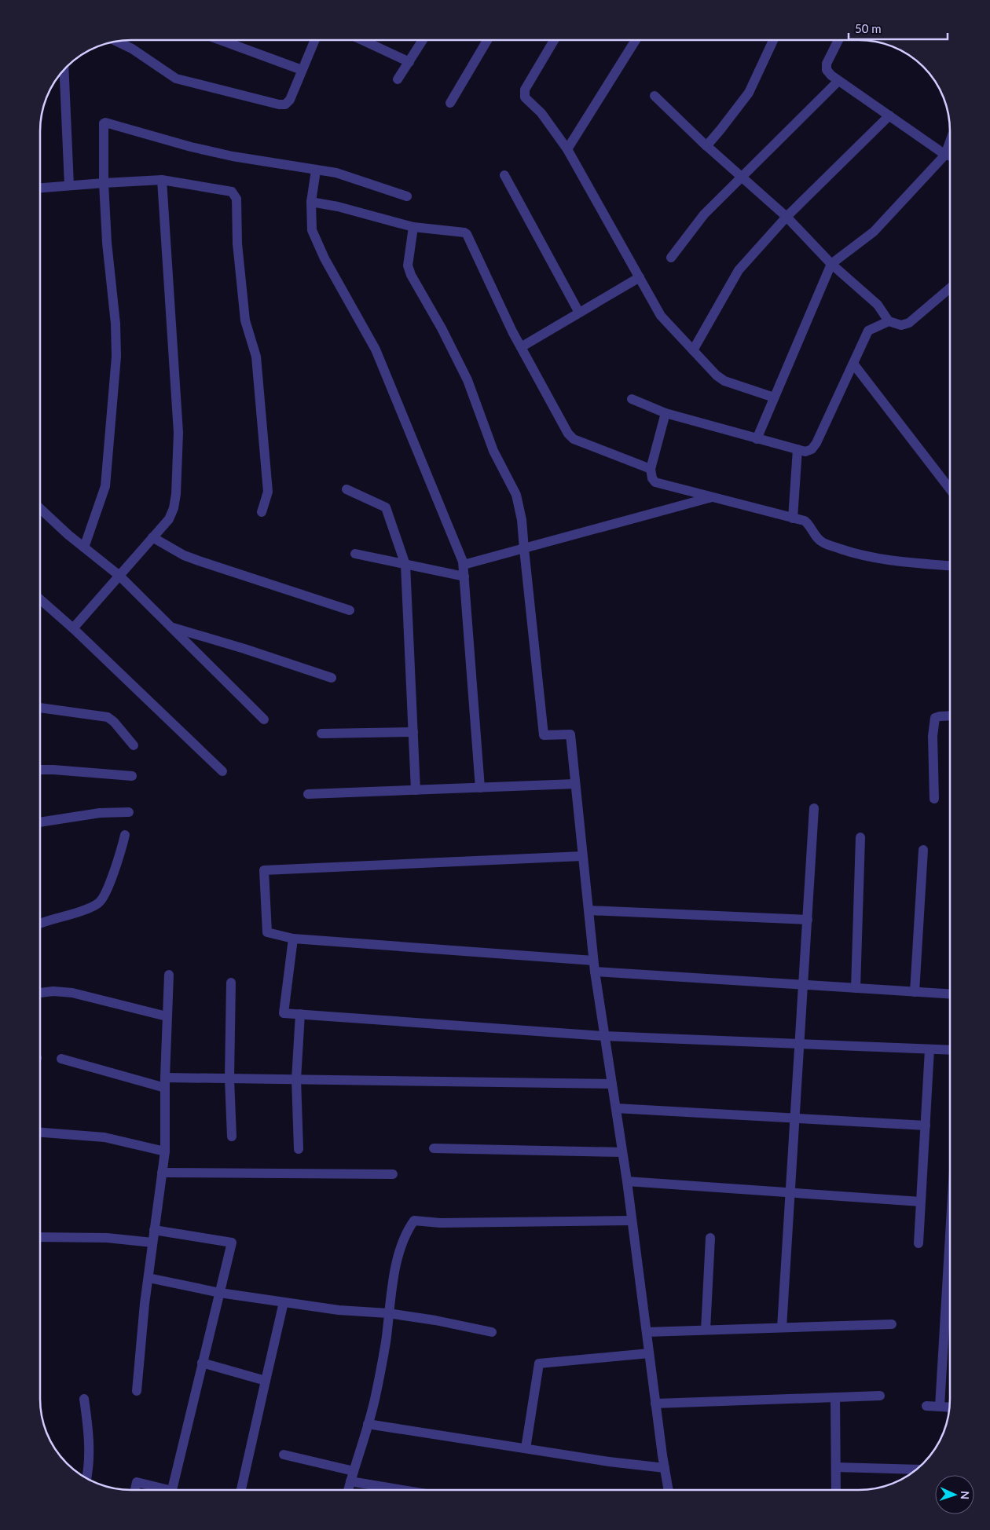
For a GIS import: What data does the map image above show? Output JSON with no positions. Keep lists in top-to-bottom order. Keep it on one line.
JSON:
{"scale_bar":"50 m","north":"right"}
